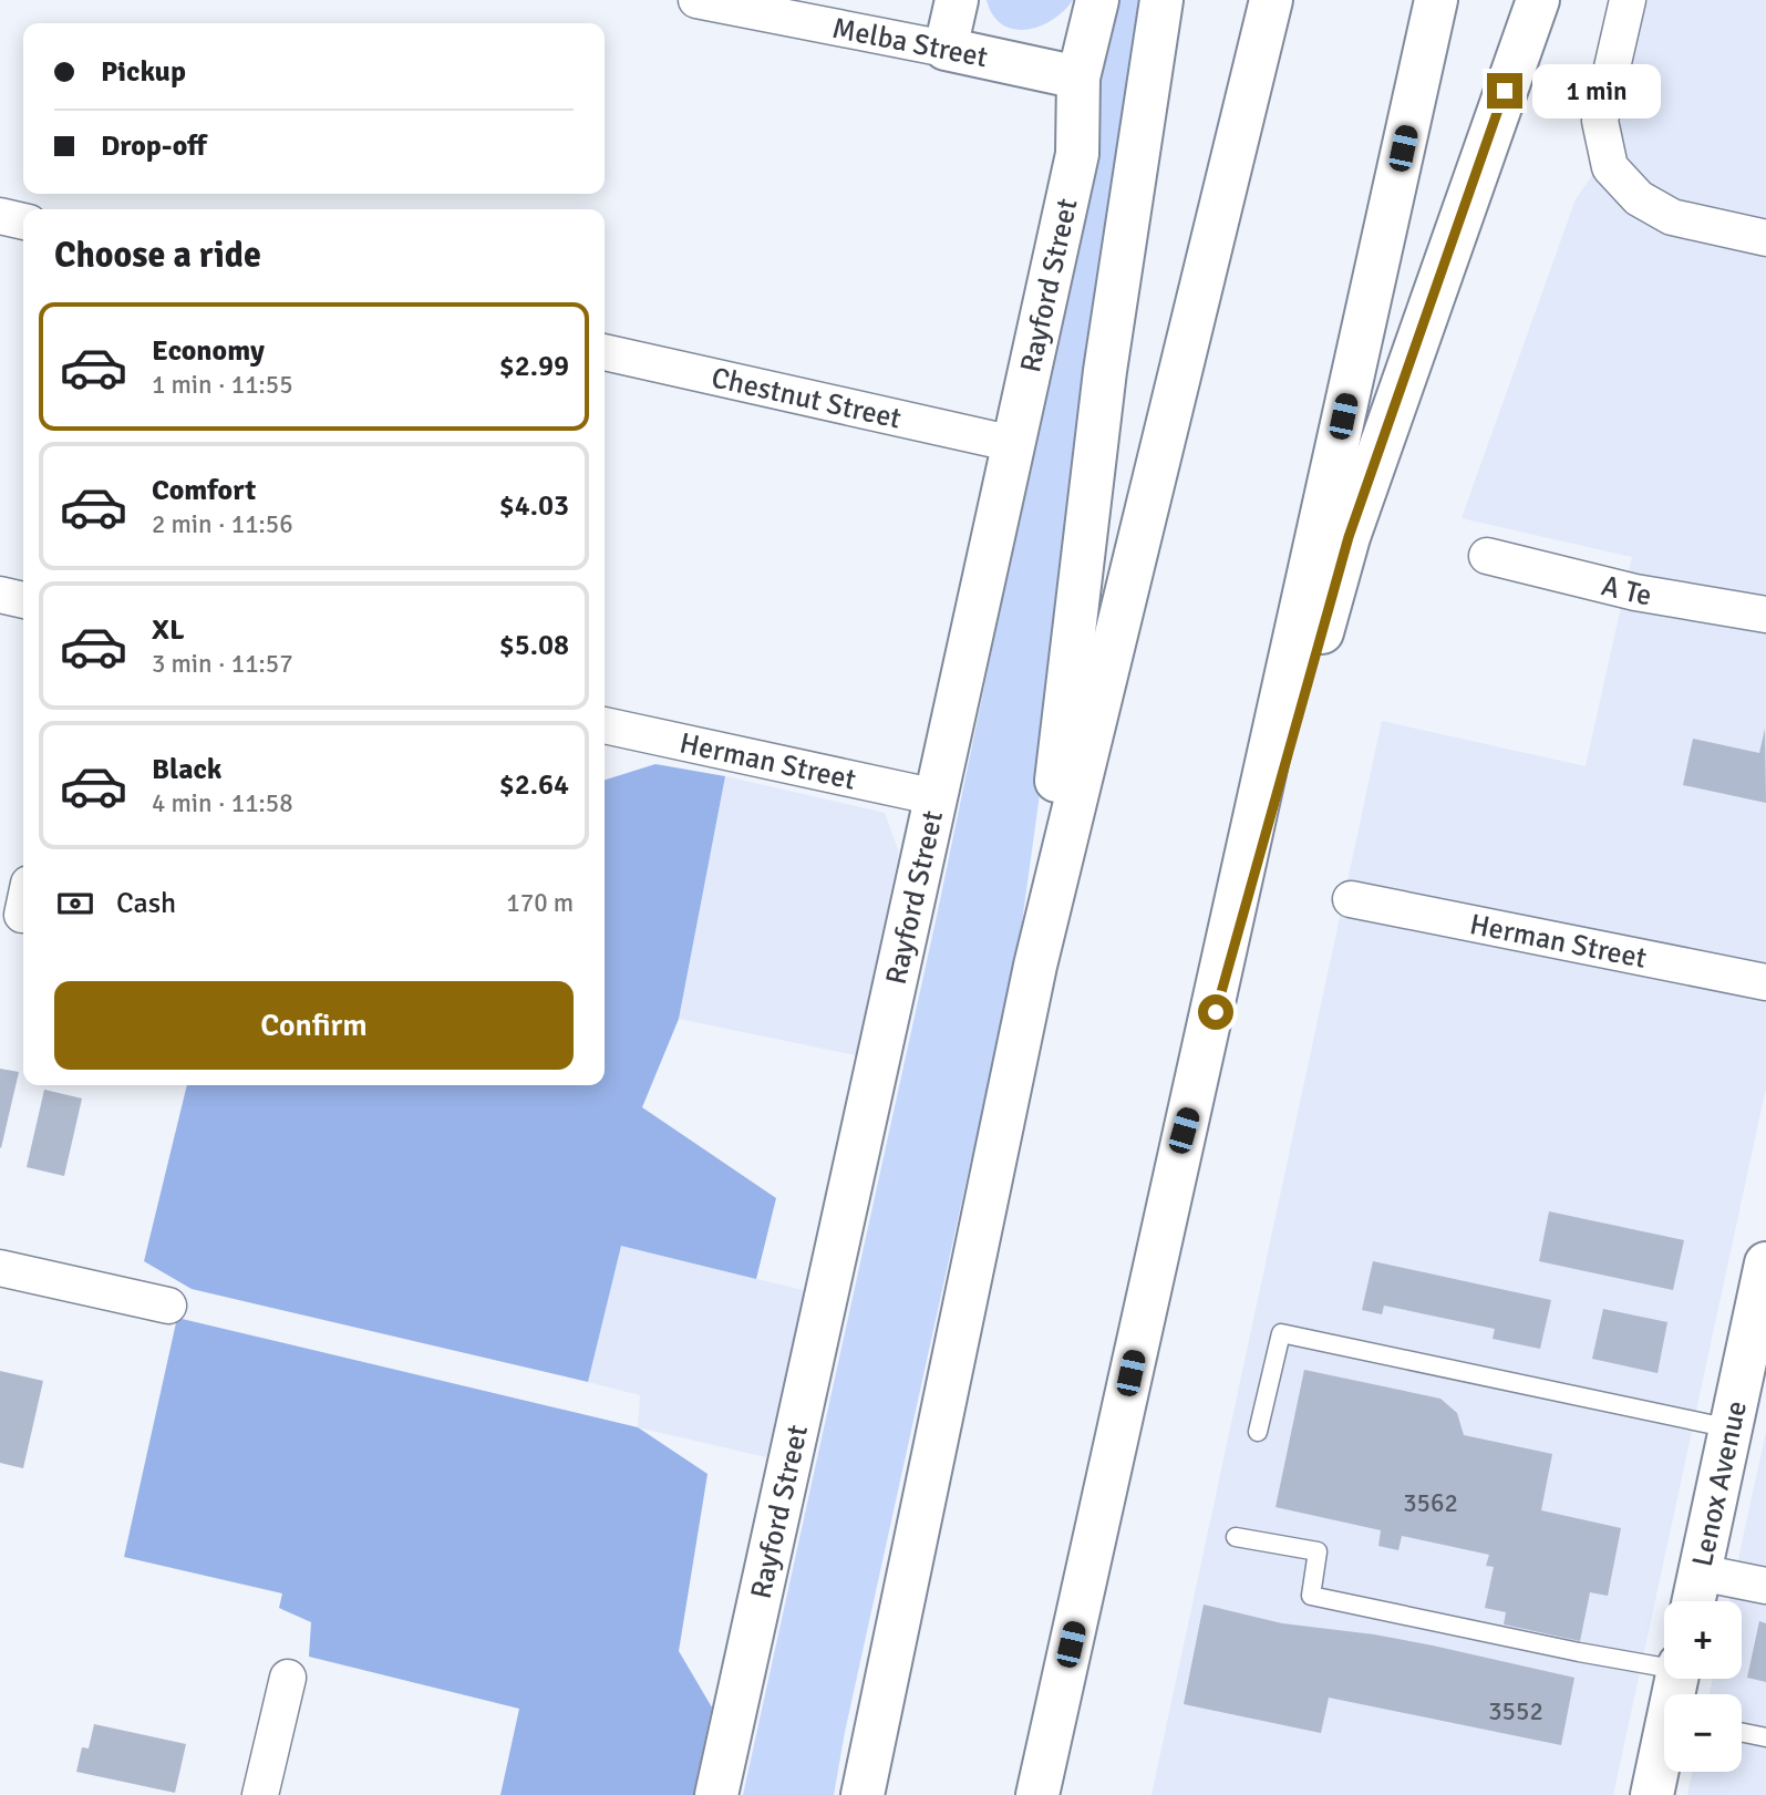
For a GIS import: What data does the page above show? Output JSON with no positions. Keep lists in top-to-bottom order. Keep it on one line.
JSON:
{"streets":{"main road":["Melba Street","Rayford Street","Lenox Avenue"],"street":["Chestnut Street","A Te","Herman Street"]},"crossings":[["Melba Street","Rayford Street"],["Rayford Street","Chestnut Street"],["Rayford Street","Herman Street"]],"house_numbers":["3562","3552"],"page":{"banner":["Pickup","Drop-off"],"bubble":"1 min","heading":"Choose a ride","list":[{"name":"Economy","note":"1 min · 11:55","value":"$2.99"},{"name":"Comfort","note":"2 min · 11:56","value":"$4.03"},{"name":"XL","note":"3 min · 11:57","value":"$5.08"},{"name":"Black","note":"4 min · 11:58","value":"$2.64"}],"pay":["Cash","170 m"],"buttons":"Confirm","map_buttons":["+","−"]}}
